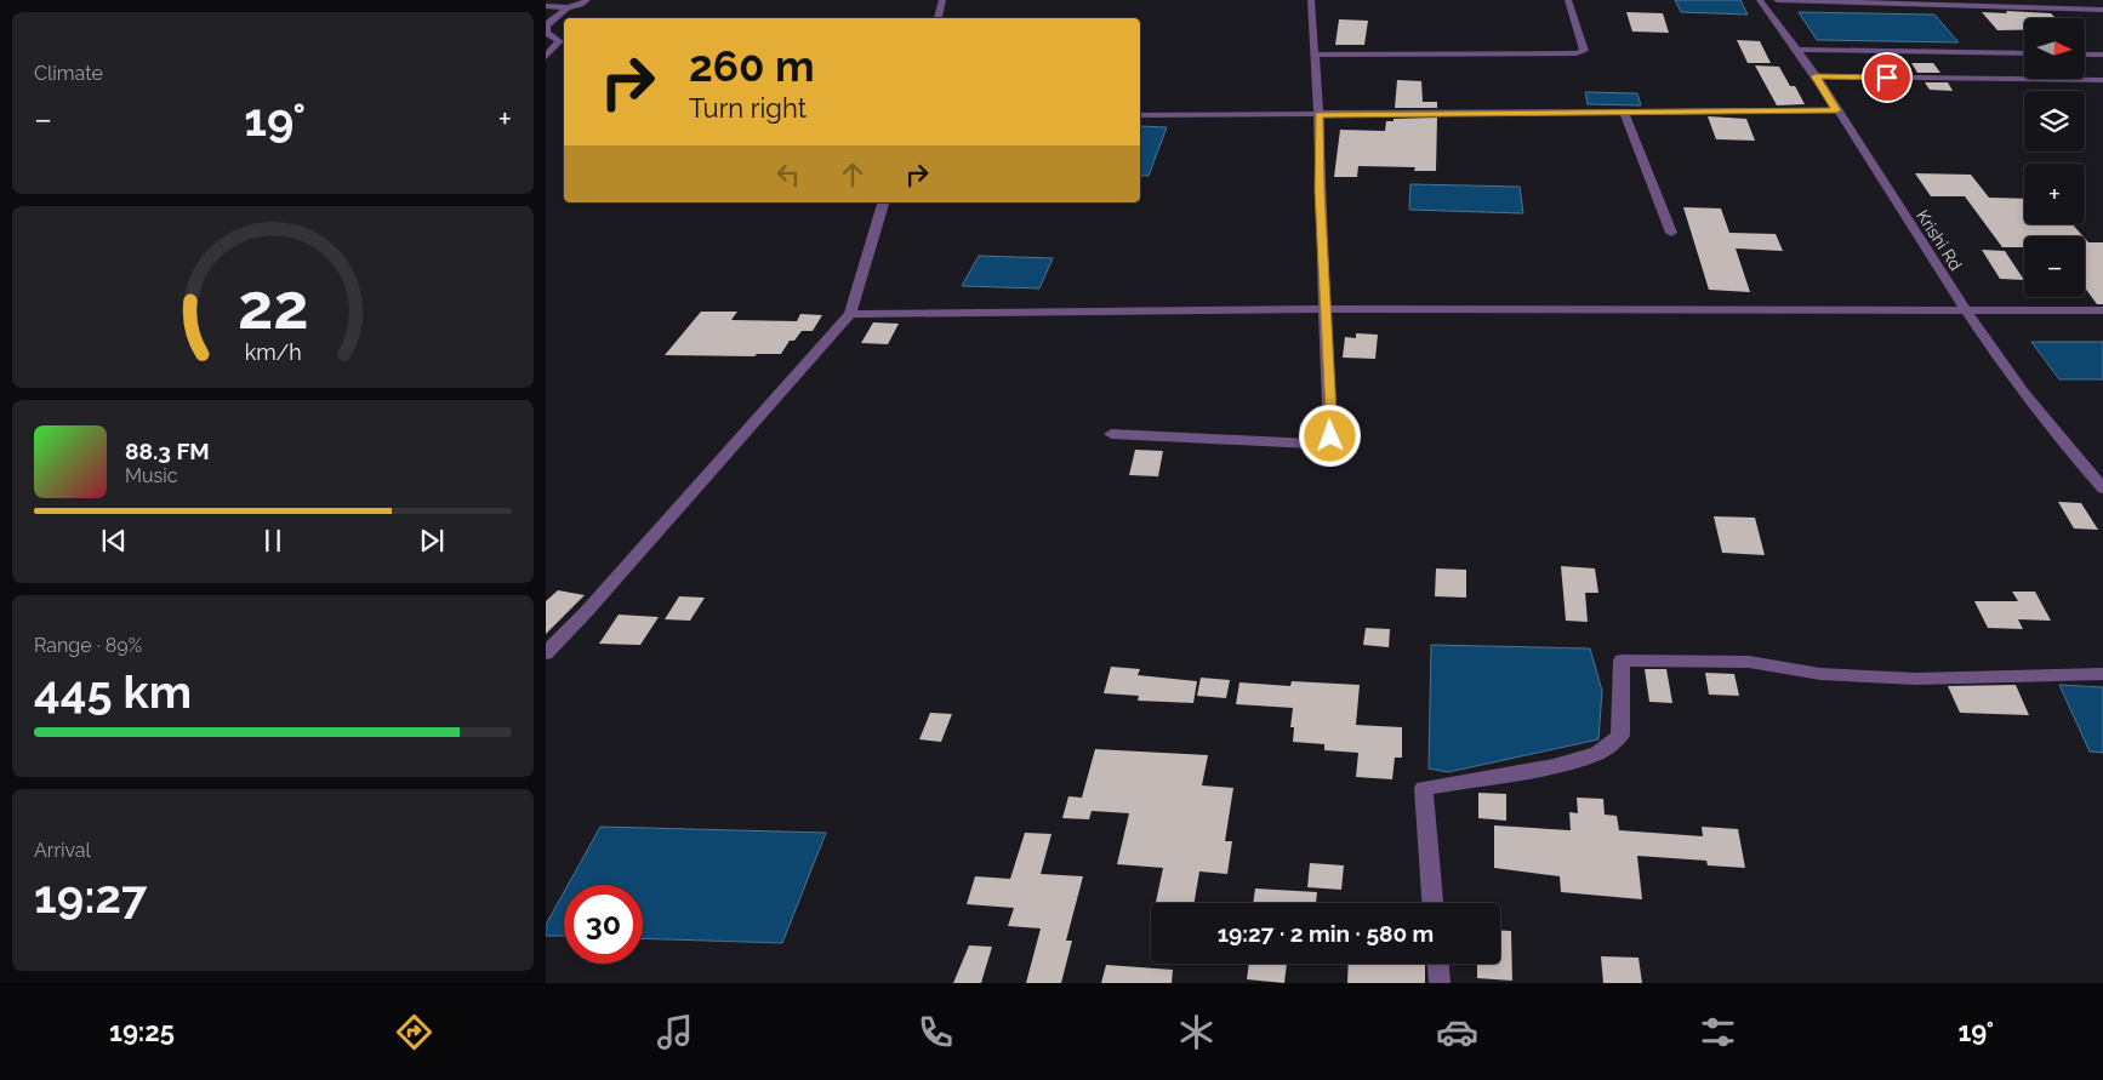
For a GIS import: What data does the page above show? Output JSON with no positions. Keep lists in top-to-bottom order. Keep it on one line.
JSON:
{"streets":{"street":["Krishi Rd"]},"north":"right","page":{"tile":["Climate",["Range · 89%","445 km"],["Arrival","19:27"]],"map_buttons":["+","−"],"turn":["260 m","Turn right"],"heat":["−","19°","+"],"song":["88.3 FM","Music"],"limit":"30","trip":"19:27 · 2 min · 580 m","tabs":["19:25","19°"],"gauge":["22","km/h"]}}
